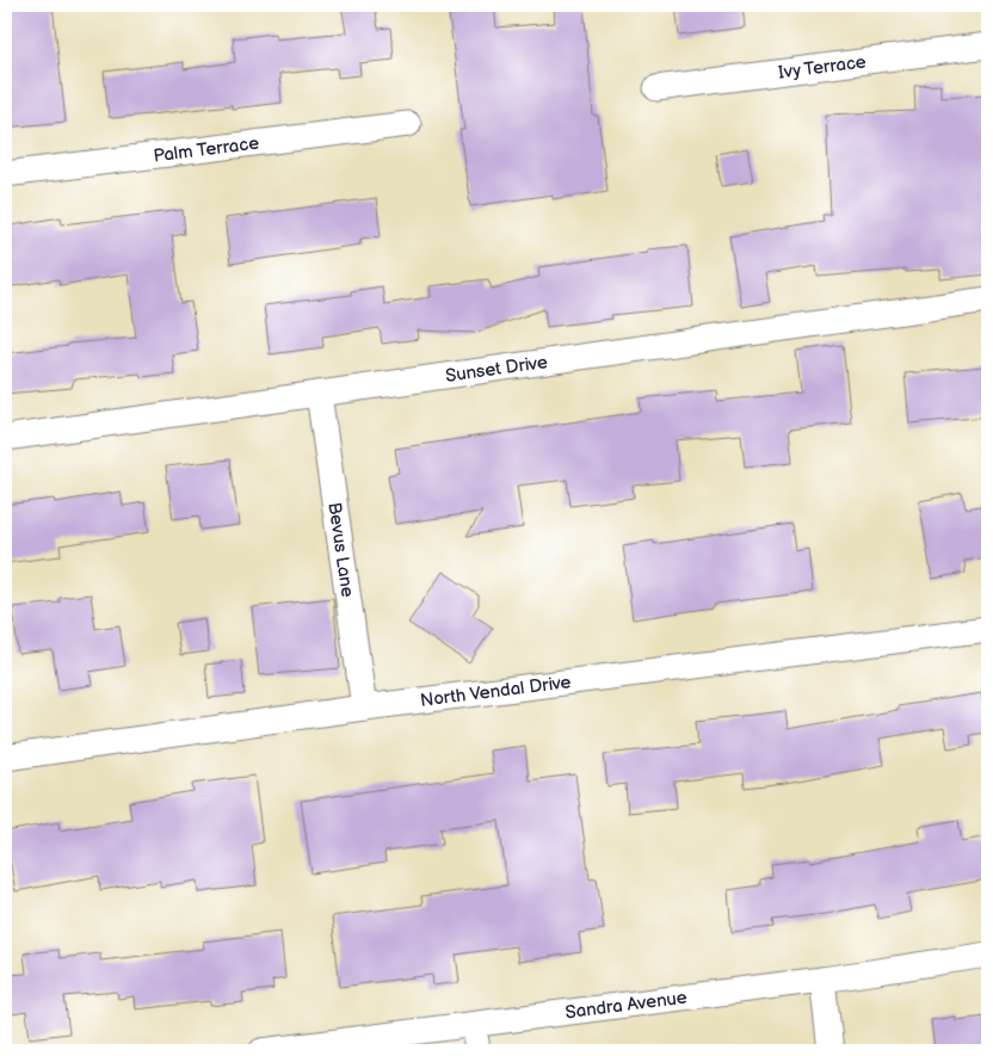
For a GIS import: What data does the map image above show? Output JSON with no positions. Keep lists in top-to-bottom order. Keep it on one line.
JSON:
{"streets":{"street":["Ivy Terrace","Palm Terrace","Sunset Drive","Bevus Lane","North Vendal Drive","Sandra Avenue"]},"crossings":[["Sunset Drive","Bevus Lane"],["Bevus Lane","North Vendal Drive"]]}
